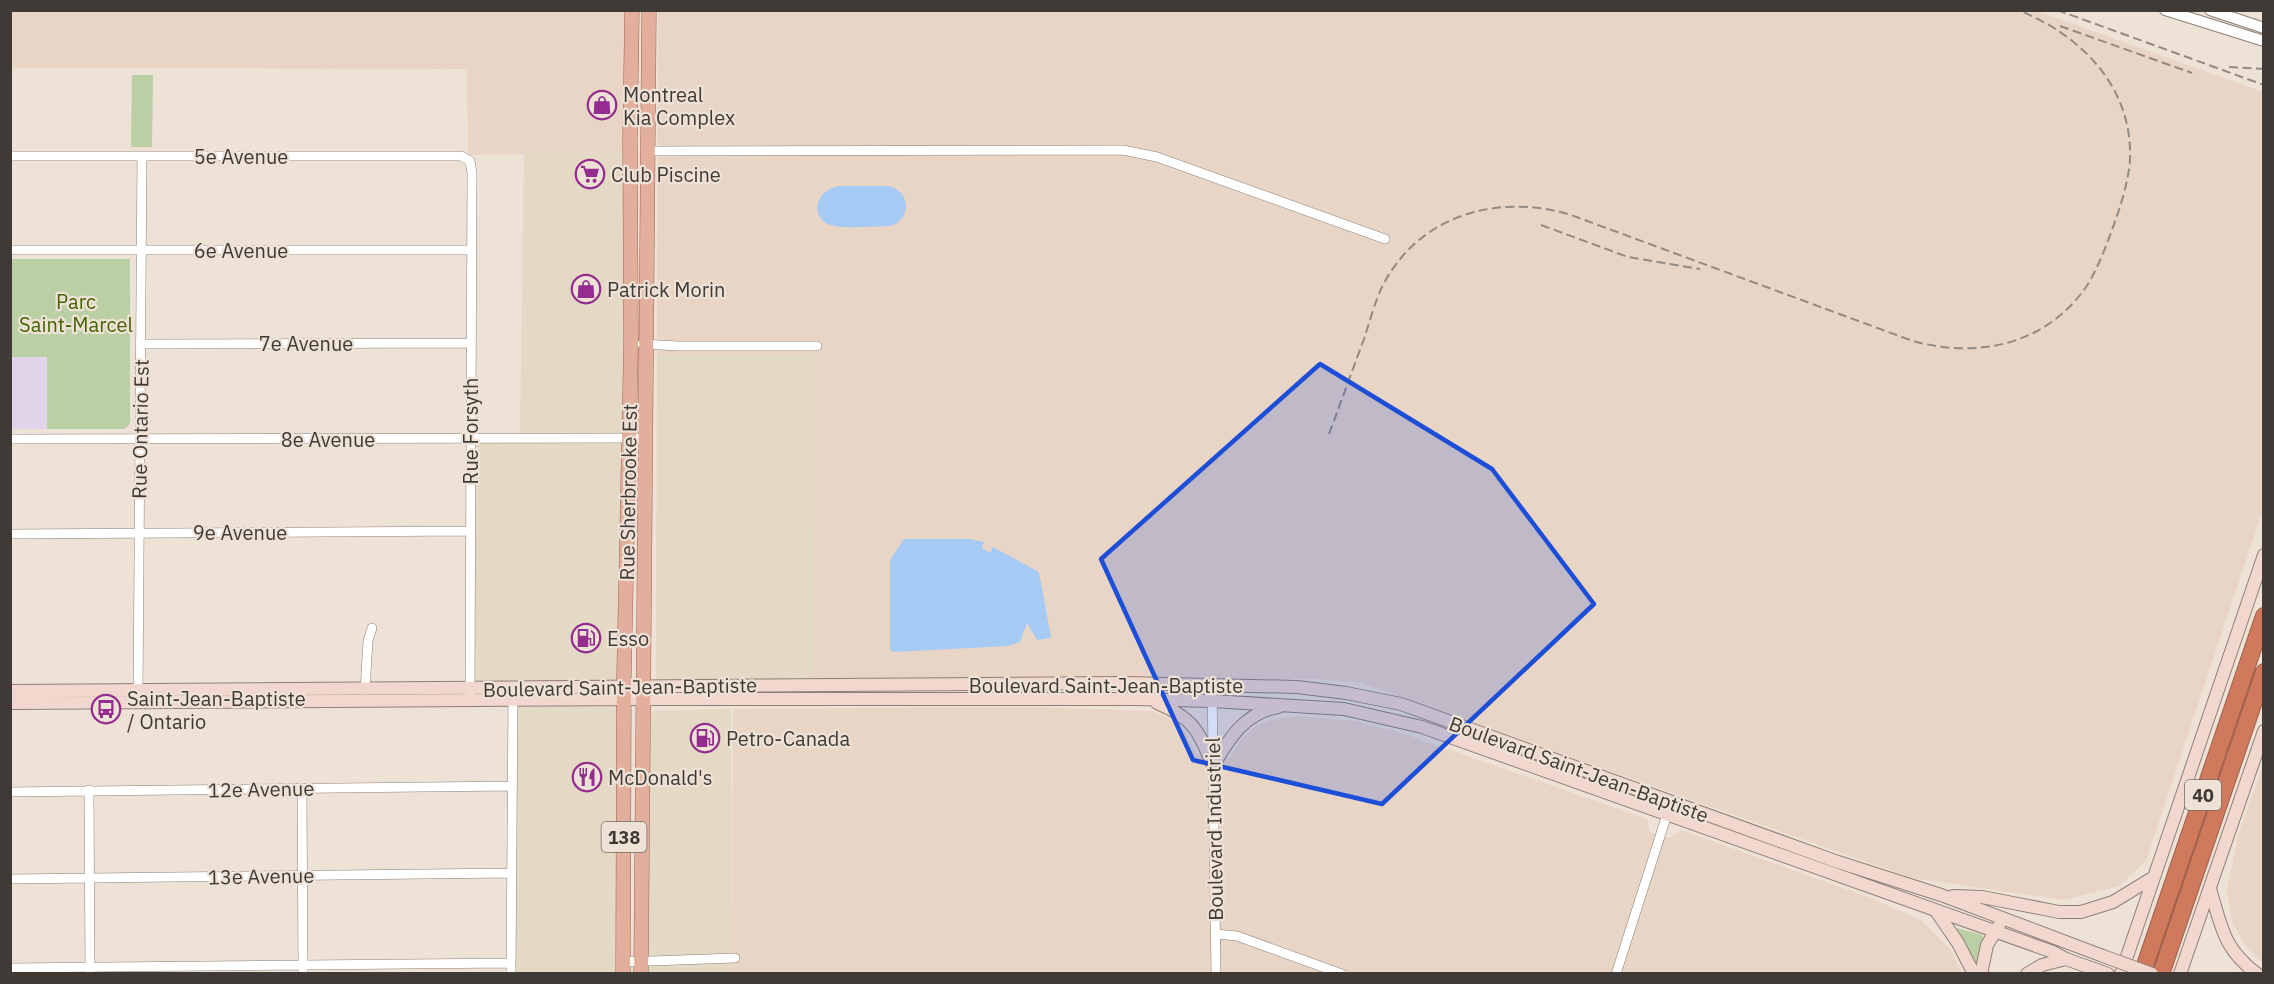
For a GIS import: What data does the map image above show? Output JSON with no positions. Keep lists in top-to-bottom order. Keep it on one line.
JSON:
{"streets":{"highway":["40"],"main road":["Rue Sherbrooke Est","Boulevard Saint-Jean-Baptiste","138"],"street":["5e Avenue","6e Avenue","7e Avenue","Rue Ontario Est","Rue Forsyth","8e Avenue","9e Avenue","12e Avenue","Boulevard Industriel","13e Avenue"]},"crossings":[["5e Avenue","Rue Ontario Est"],["5e Avenue","Rue Forsyth"],["6e Avenue","Rue Ontario Est"],["6e Avenue","Rue Forsyth"],["7e Avenue","Rue Ontario Est"],["7e Avenue","Rue Forsyth"],["Rue Ontario Est","8e Avenue"],["Rue Ontario Est","9e Avenue"],["Rue Ontario Est","Boulevard Saint-Jean-Baptiste"],["Rue Forsyth","8e Avenue"],["Rue Forsyth","9e Avenue"],["Rue Forsyth","Boulevard Saint-Jean-Baptiste"],["8e Avenue","Rue Sherbrooke Est"],["Rue Sherbrooke Est","Boulevard Saint-Jean-Baptiste"],["Boulevard Saint-Jean-Baptiste","Boulevard Industriel"]],"parks":["Parc Saint-Marcel"],"places":{"shop":["Montreal Kia Complex","Patrick Morin"],"supermarket":["Club Piscine"],"fuel station":["Esso","Petro-Canada"],"bus stop":["Saint-Jean-Baptiste / Ontario"],"restaurant":["McDonald's"]}}
